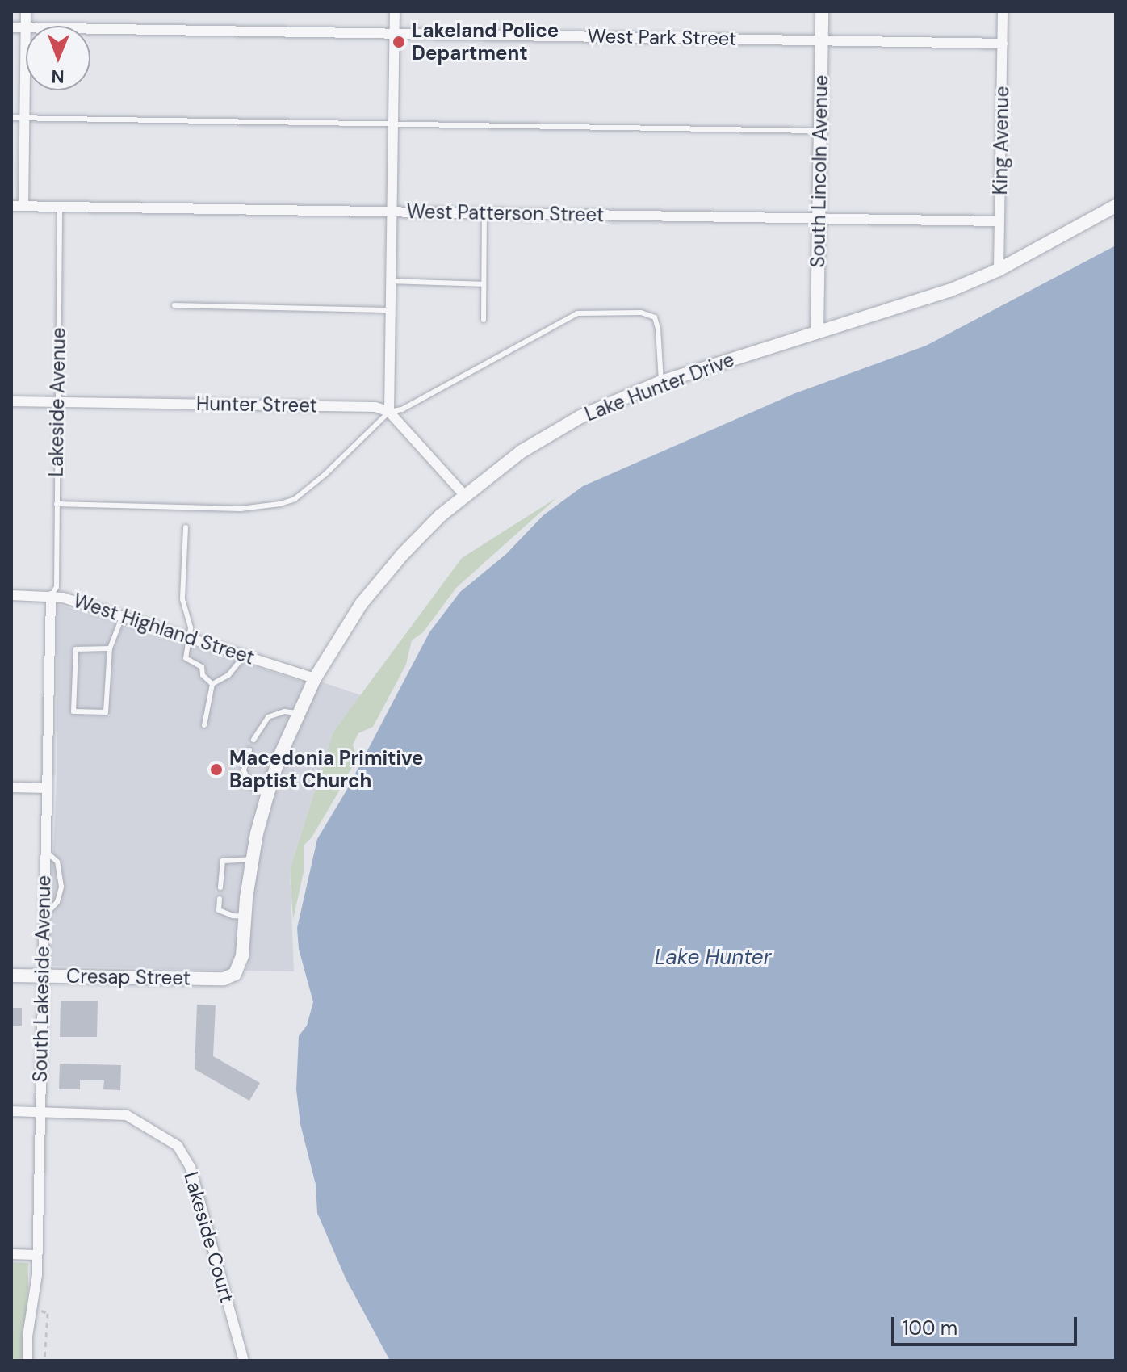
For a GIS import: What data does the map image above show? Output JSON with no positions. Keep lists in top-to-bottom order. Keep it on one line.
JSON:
{"streets":{"street":["West Park Street","King Avenue","South Lincoln Avenue","West Patterson Street","Lake Hunter Drive","Hunter Street","West Highland Street","Cresap Street","South Lakeside Avenue","Lakeside Court"],"lane":["Lakeside Avenue"]},"crossings":[["West Park Street","King Avenue"],["West Park Street","South Lincoln Avenue"],["King Avenue","West Patterson Street"],["King Avenue","Lake Hunter Drive"],["South Lincoln Avenue","West Patterson Street"],["South Lincoln Avenue","Lake Hunter Drive"],["West Patterson Street","Lakeside Avenue"],["Lake Hunter Drive","West Highland Street"],["Lake Hunter Drive","Cresap Street"],["Lakeside Avenue","Hunter Street"],["Lakeside Avenue","West Highland Street"],["Lakeside Avenue","South Lakeside Avenue"],["West Highland Street","South Lakeside Avenue"],["Cresap Street","South Lakeside Avenue"],["South Lakeside Avenue","Lakeside Court"]],"water":["Lake Hunter"],"places":["Lakeland Police Department","Macedonia Primitive Baptist Church"],"scale_bar":"100 m","north":"bottom"}
